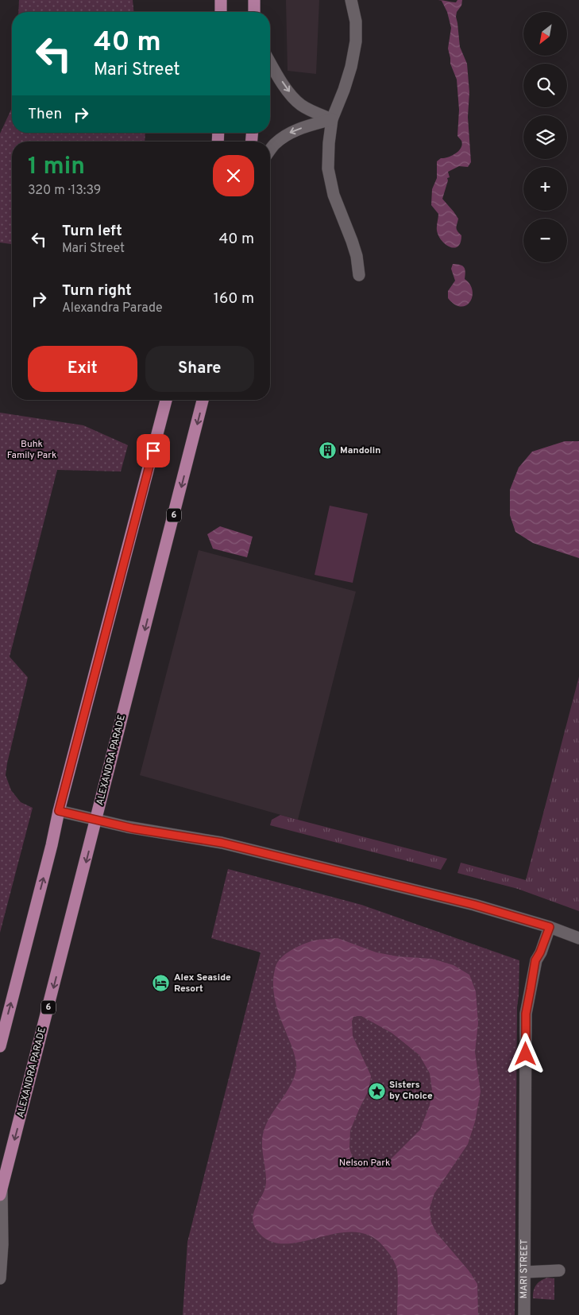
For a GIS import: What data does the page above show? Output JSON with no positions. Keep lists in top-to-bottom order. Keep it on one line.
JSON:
{"streets":{"main road":["6","ALEXANDRA PARADE"],"street":["MARI STREET"]},"parks":["Buhk Family Park","Nelson Park"],"places":{"building":["Mandolin"],"hotel":["Alex Seaside Resort"],"place":["Sisters by Choice"]},"north":"bottom left","page":{"map_buttons":["+","−"],"turn":["40 m","Mari Street"],"then":"Then","heading":["1 min","320 m · 13:39"],"list":[{"name":"Turn left","note":"Mari Street","value":"40 m"},{"name":"Turn right","note":"Alexandra Parade","value":"160 m"}],"buttons":["Exit","Share"]}}
